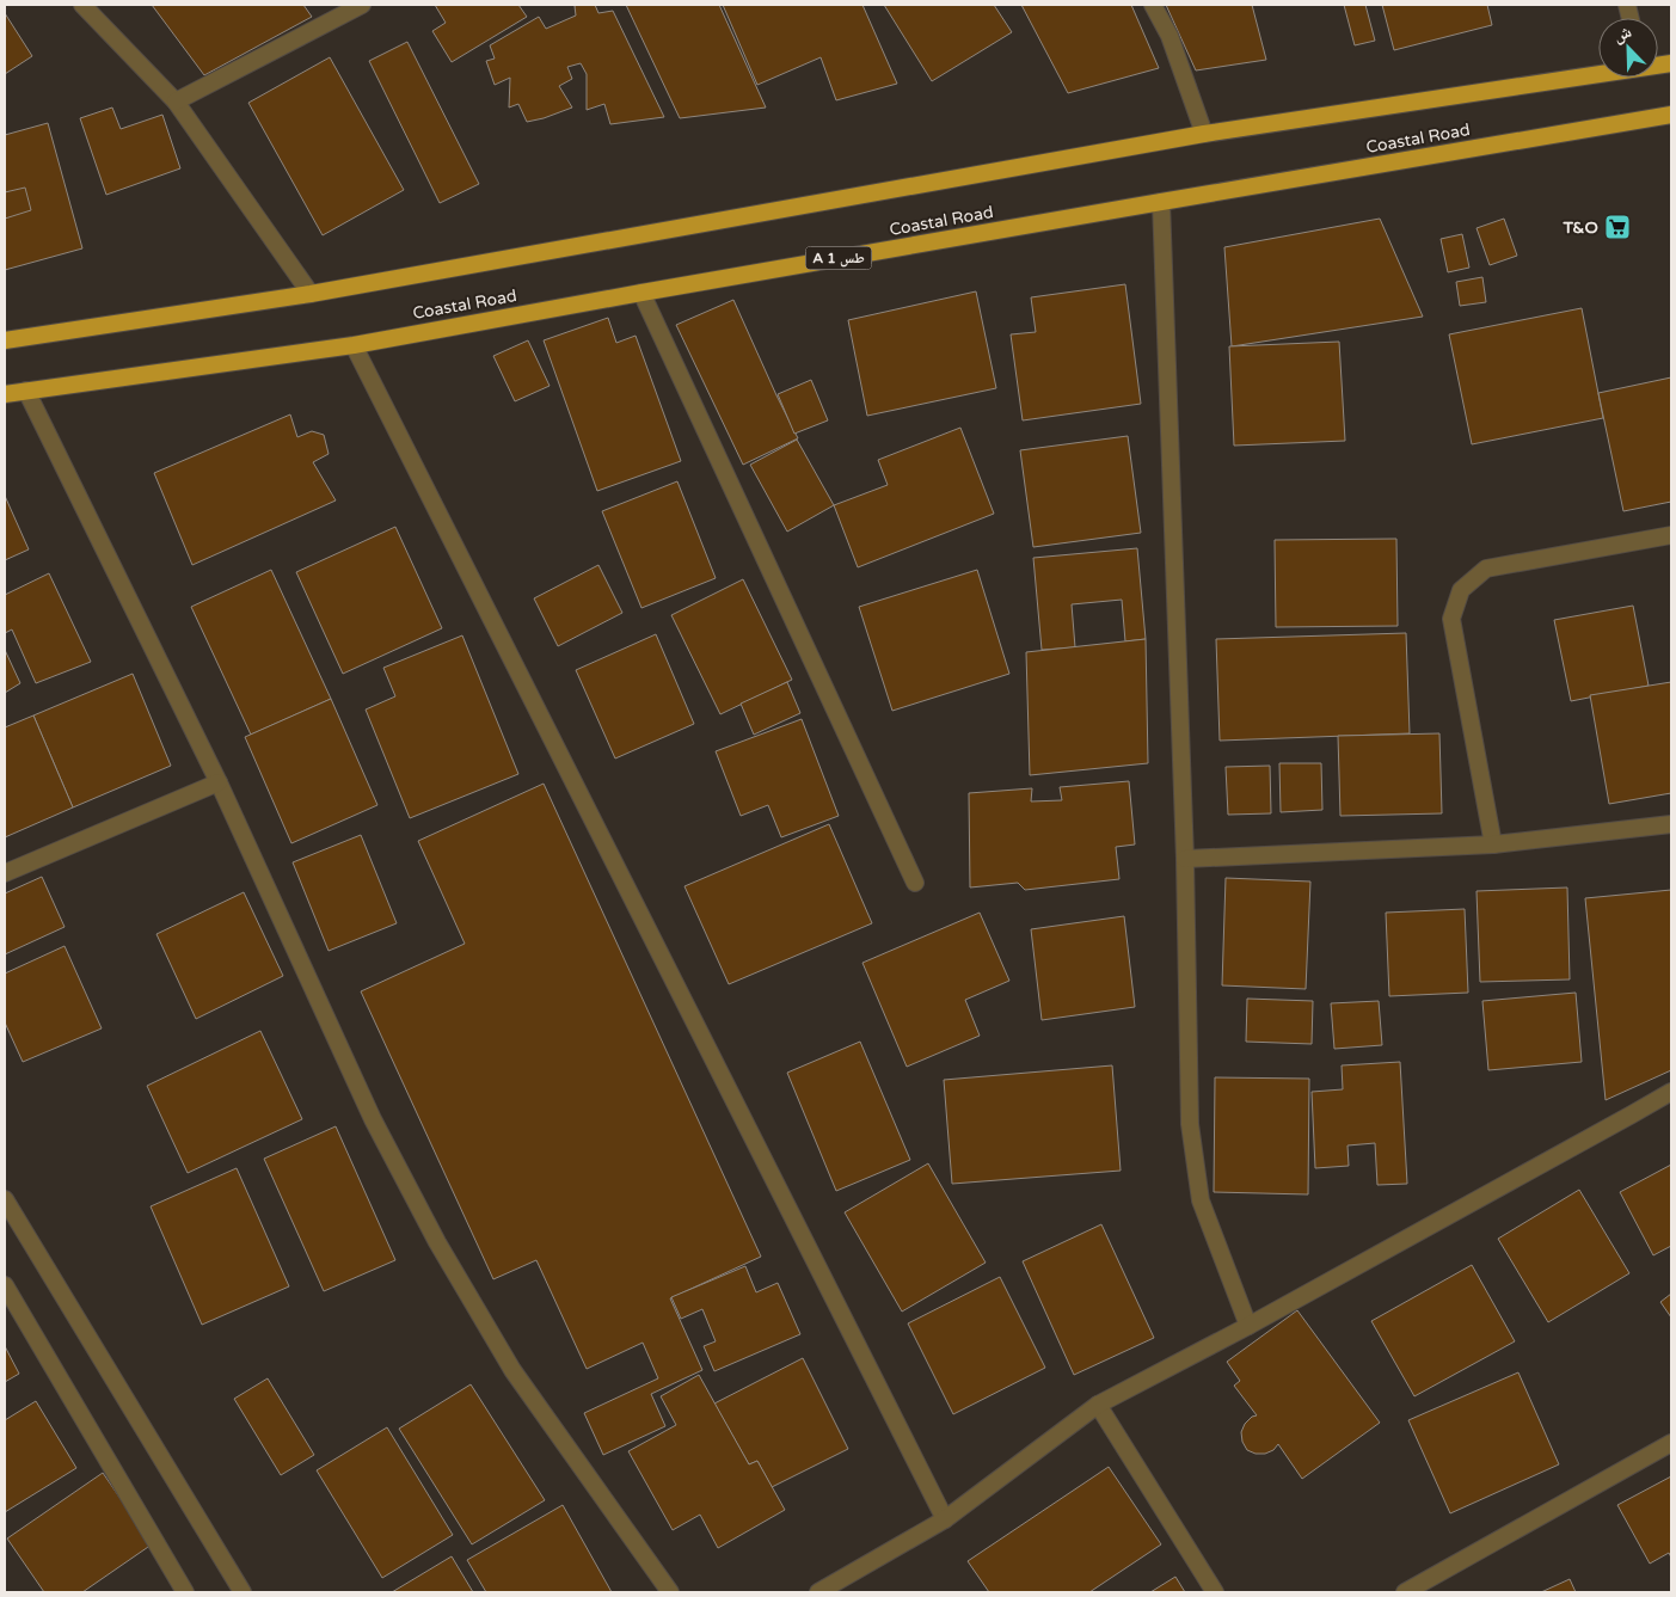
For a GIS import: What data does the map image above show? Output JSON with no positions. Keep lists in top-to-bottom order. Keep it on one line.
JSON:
{"streets":{"highway":["Coastal Road","A 1 طس"]},"places":{"supermarket":["T&O"]},"north":"top left"}
